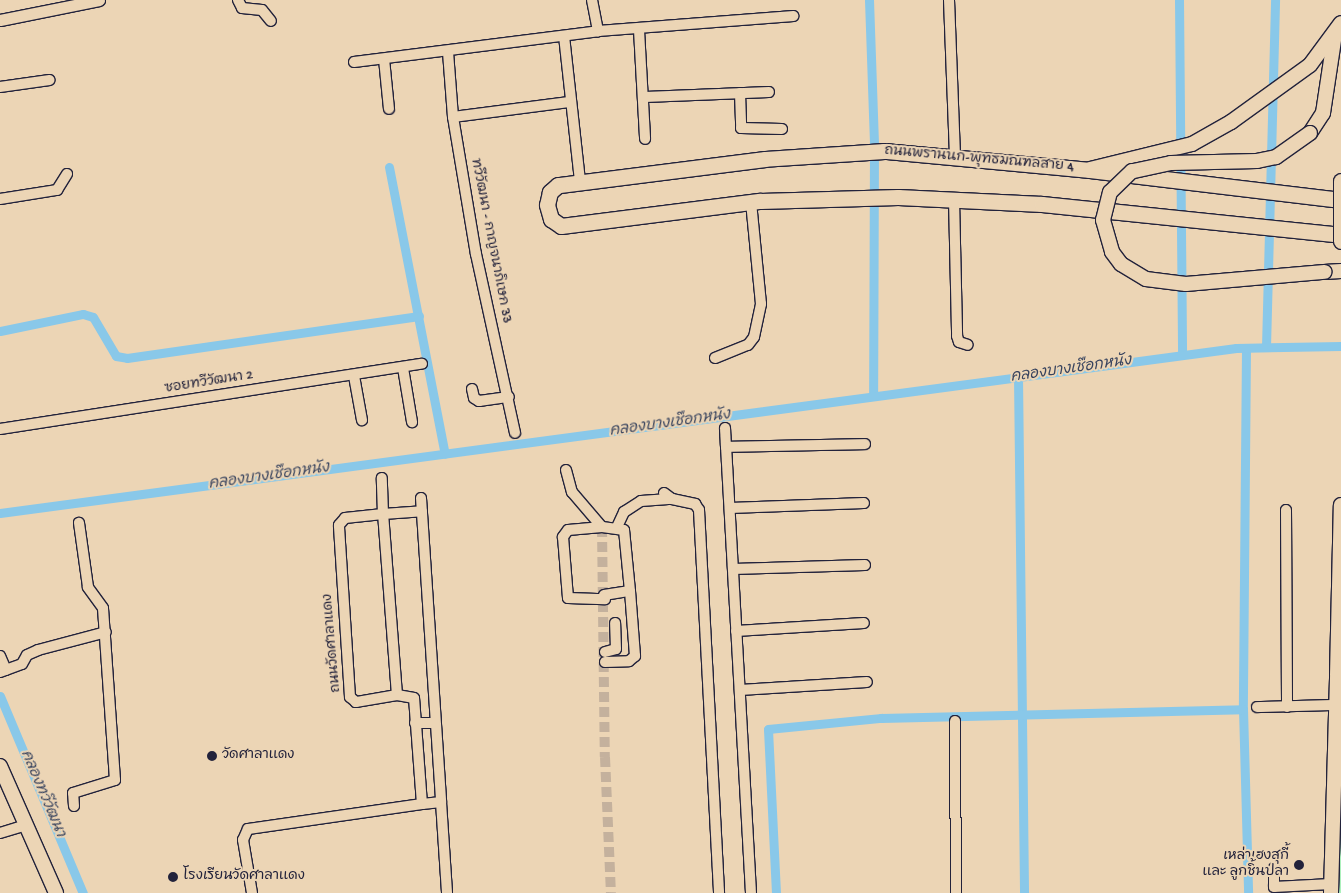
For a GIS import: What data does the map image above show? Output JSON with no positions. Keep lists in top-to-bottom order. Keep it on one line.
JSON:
{"streets":{"main road":["ถนนพรานนก-พุทธมณฑลสาย 4"],"street":["ทวีวัฒนา - กาญจนาภิเษก 33","ซอยทวีวัฒนา 2","ถนนวัดศาลาแดง"]},"water":["คลองบางเชือกหนัง","คลองทวีวัฒนา"],"places":["วัดศาลาแดง","เหล่าเฮงสุกี้ และ ลูกชิ้นปลา","โรงเรียนวัดศาลาแดง"]}
